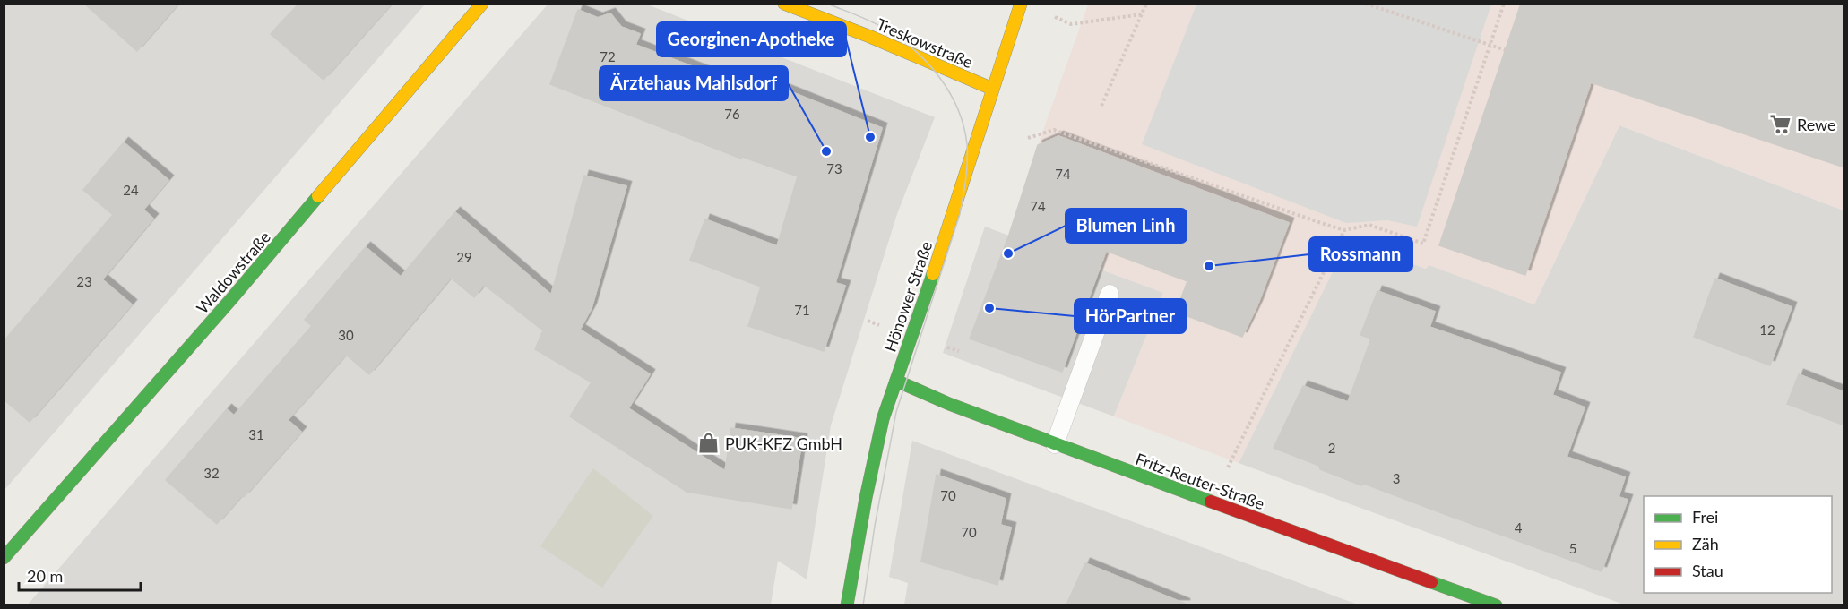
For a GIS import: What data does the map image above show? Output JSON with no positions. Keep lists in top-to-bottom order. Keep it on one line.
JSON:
{"streets":{"street":["Treskowstraße","Waldowstraße","Hönower Straße","Fritz-Reuter-Straße"]},"crossings":[["Treskowstraße","Hönower Straße"],["Hönower Straße","Fritz-Reuter-Straße"]],"places":{"supermarket":["Rewe"],"other":["Georginen-Apotheke","Ärztehaus Mahlsdorf","Blumen Linh","Rossmann","HörPartner"],"shop":["PUK-KFZ GmbH"]},"house_numbers":["72","76","73","74","24","74","29","23","71","12","30","31","2","32","3","70","4","70","5"],"legend":["Frei","Zäh","Stau"],"scale_bar":"20 m"}
